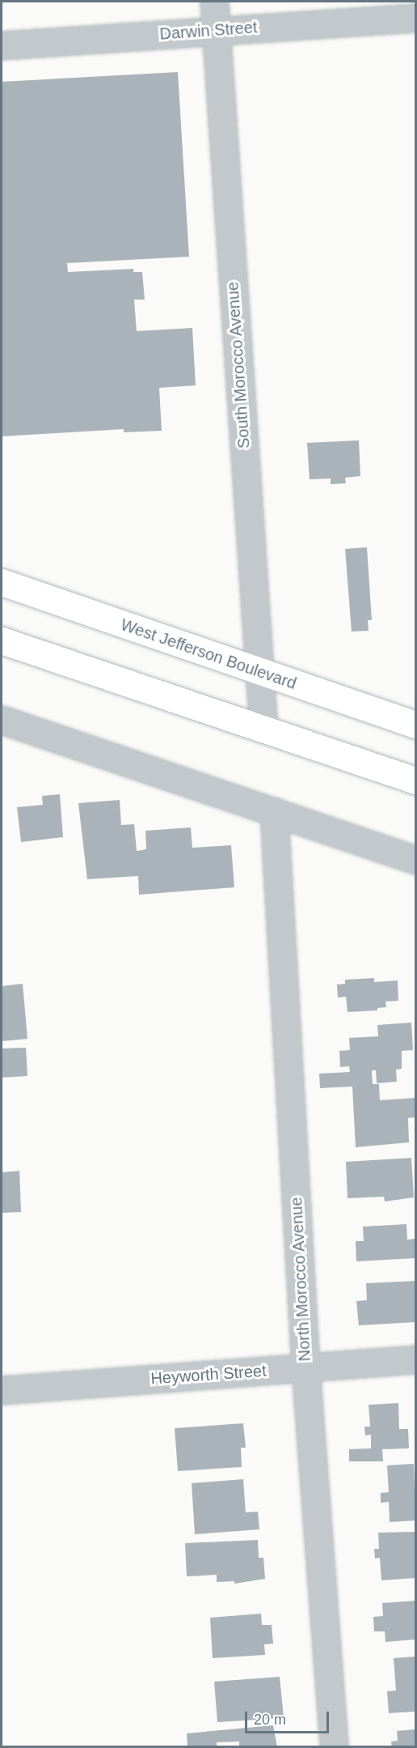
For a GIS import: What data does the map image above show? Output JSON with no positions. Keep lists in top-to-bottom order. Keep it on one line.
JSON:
{"streets":{"main road":["West Jefferson Boulevard"],"street":["Darwin Street","South Morocco Avenue","North Morocco Avenue","Heyworth Street"]},"crossings":[["Darwin Street","South Morocco Avenue"],["South Morocco Avenue","West Jefferson Boulevard"],["North Morocco Avenue","Heyworth Street"]],"scale_bar":"20 m"}
